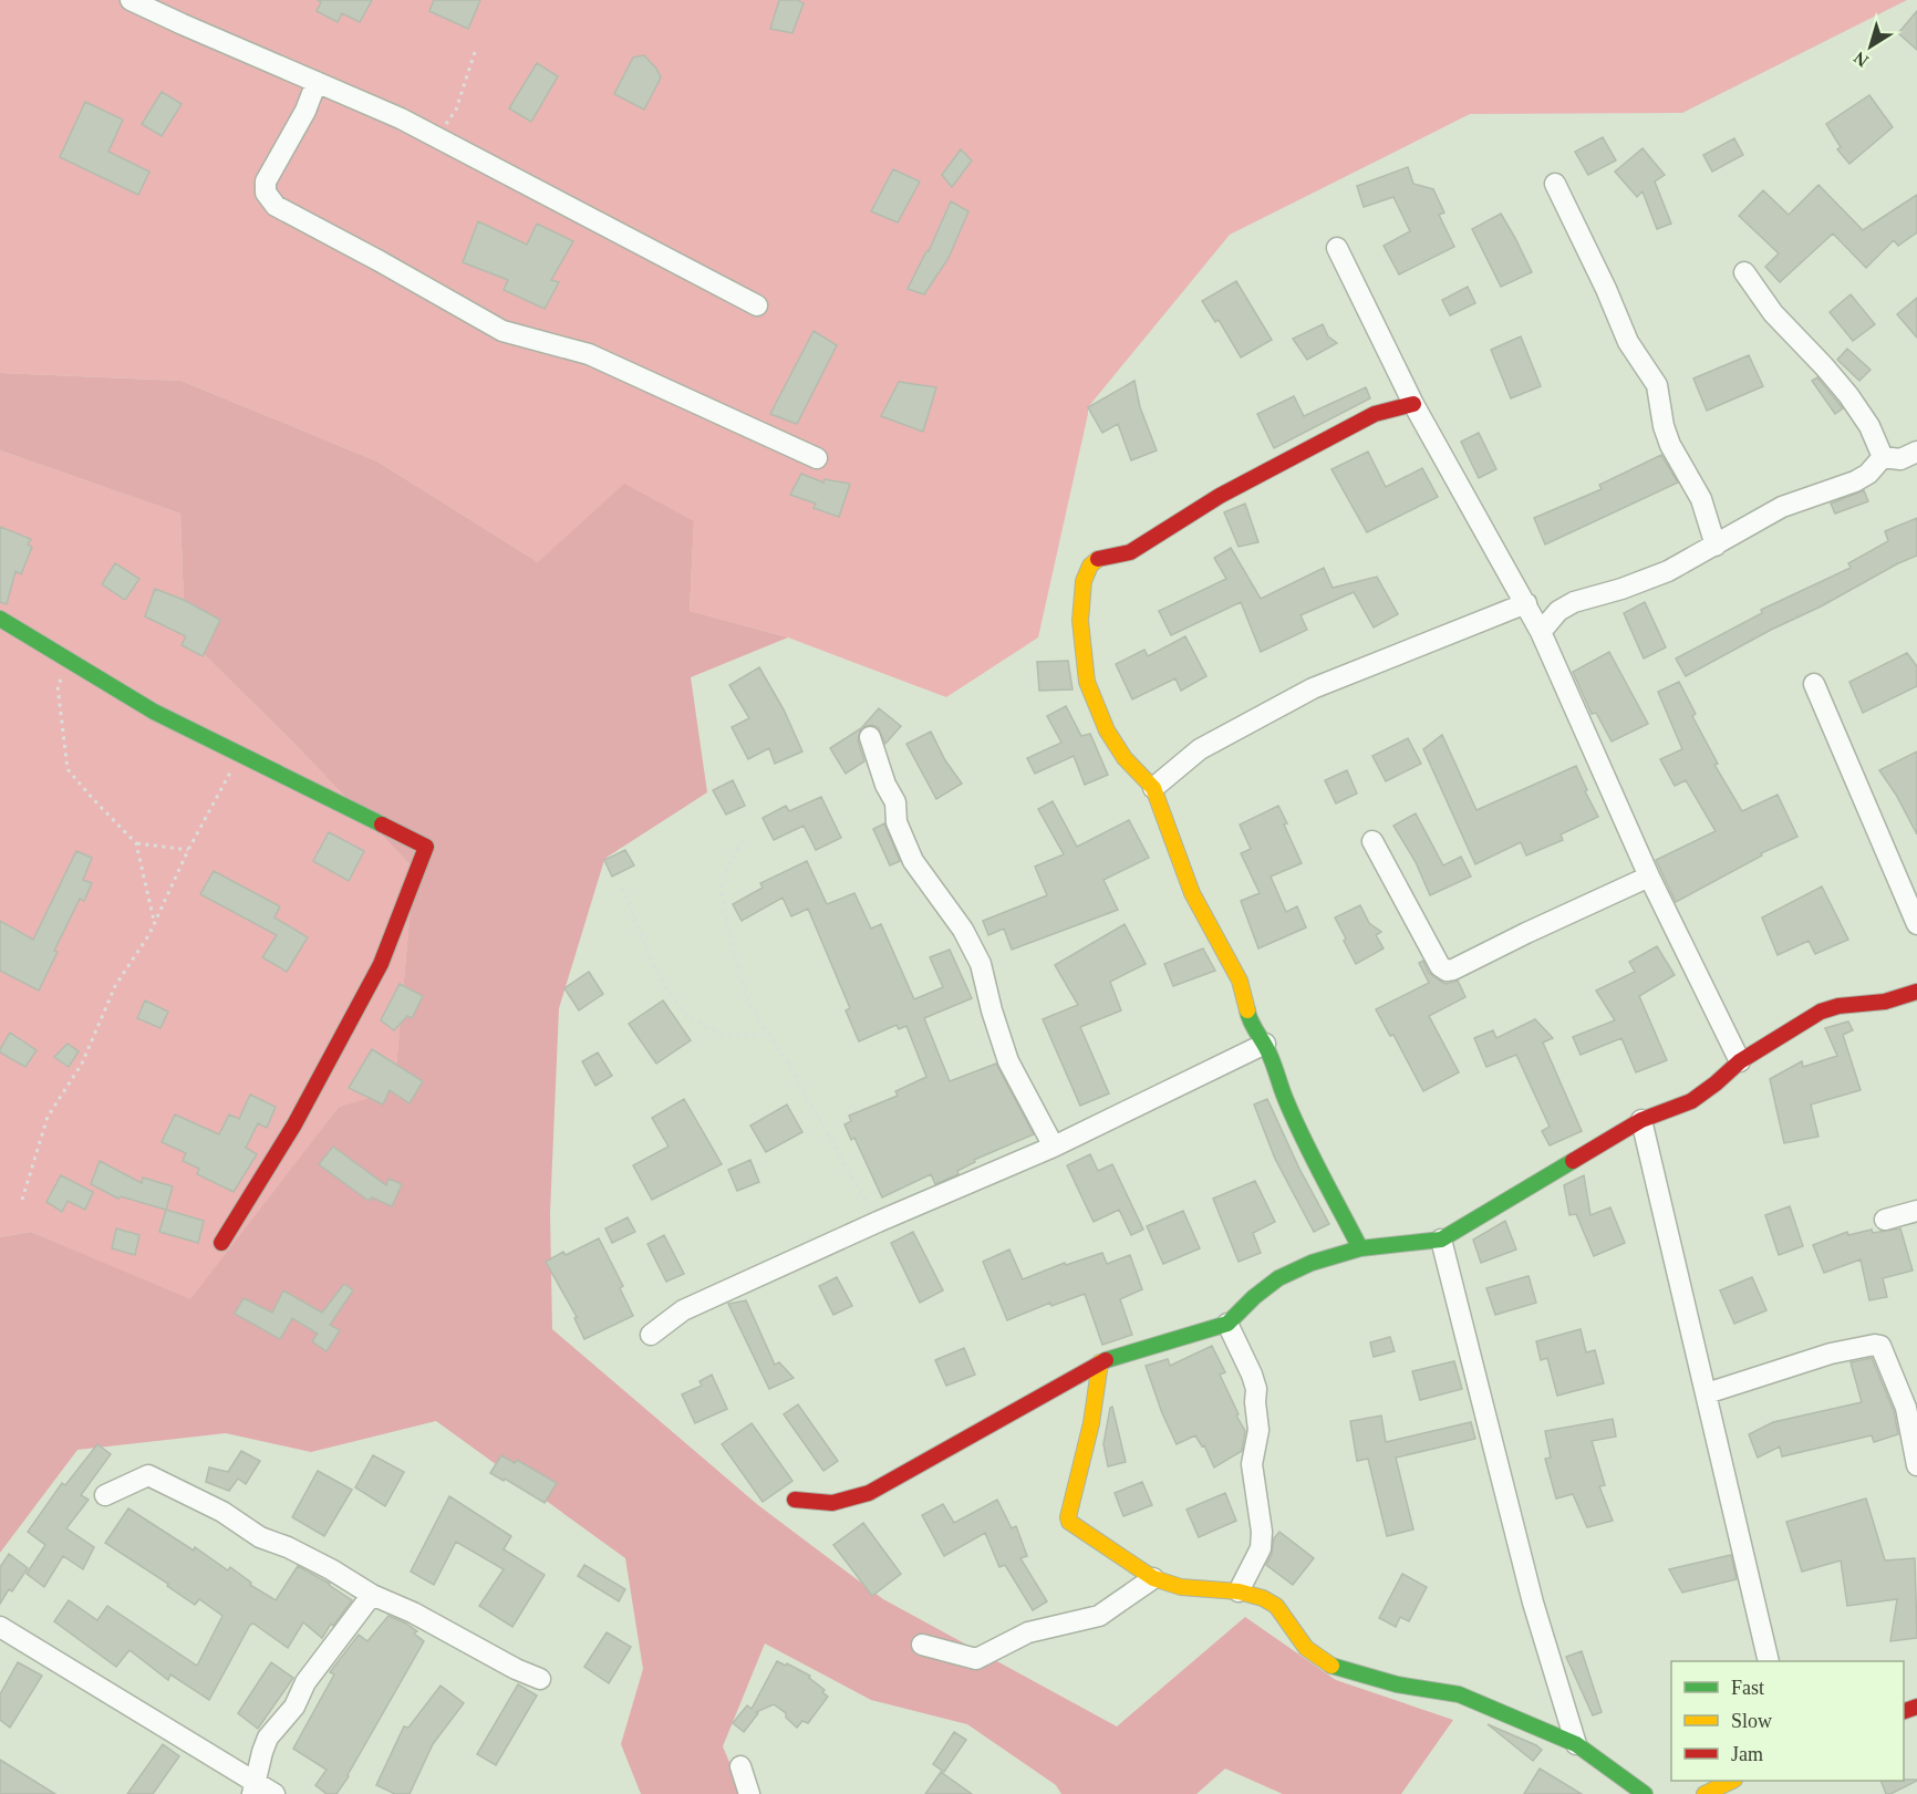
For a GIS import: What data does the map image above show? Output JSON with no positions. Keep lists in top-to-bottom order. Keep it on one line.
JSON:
{"legend":["Fast","Slow","Jam"],"north":"bottom left"}
